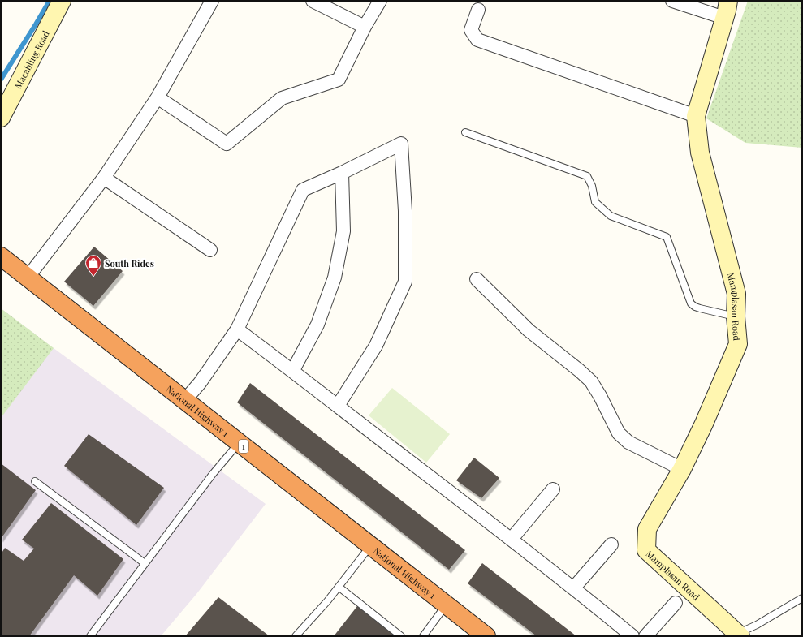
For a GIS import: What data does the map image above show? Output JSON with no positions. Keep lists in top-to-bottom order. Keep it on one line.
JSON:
{"streets":{"highway":["National Highway 1","1"],"street":["Macabling Road","Mamplasan Road"]},"places":{"shop":["South Rides"]}}
